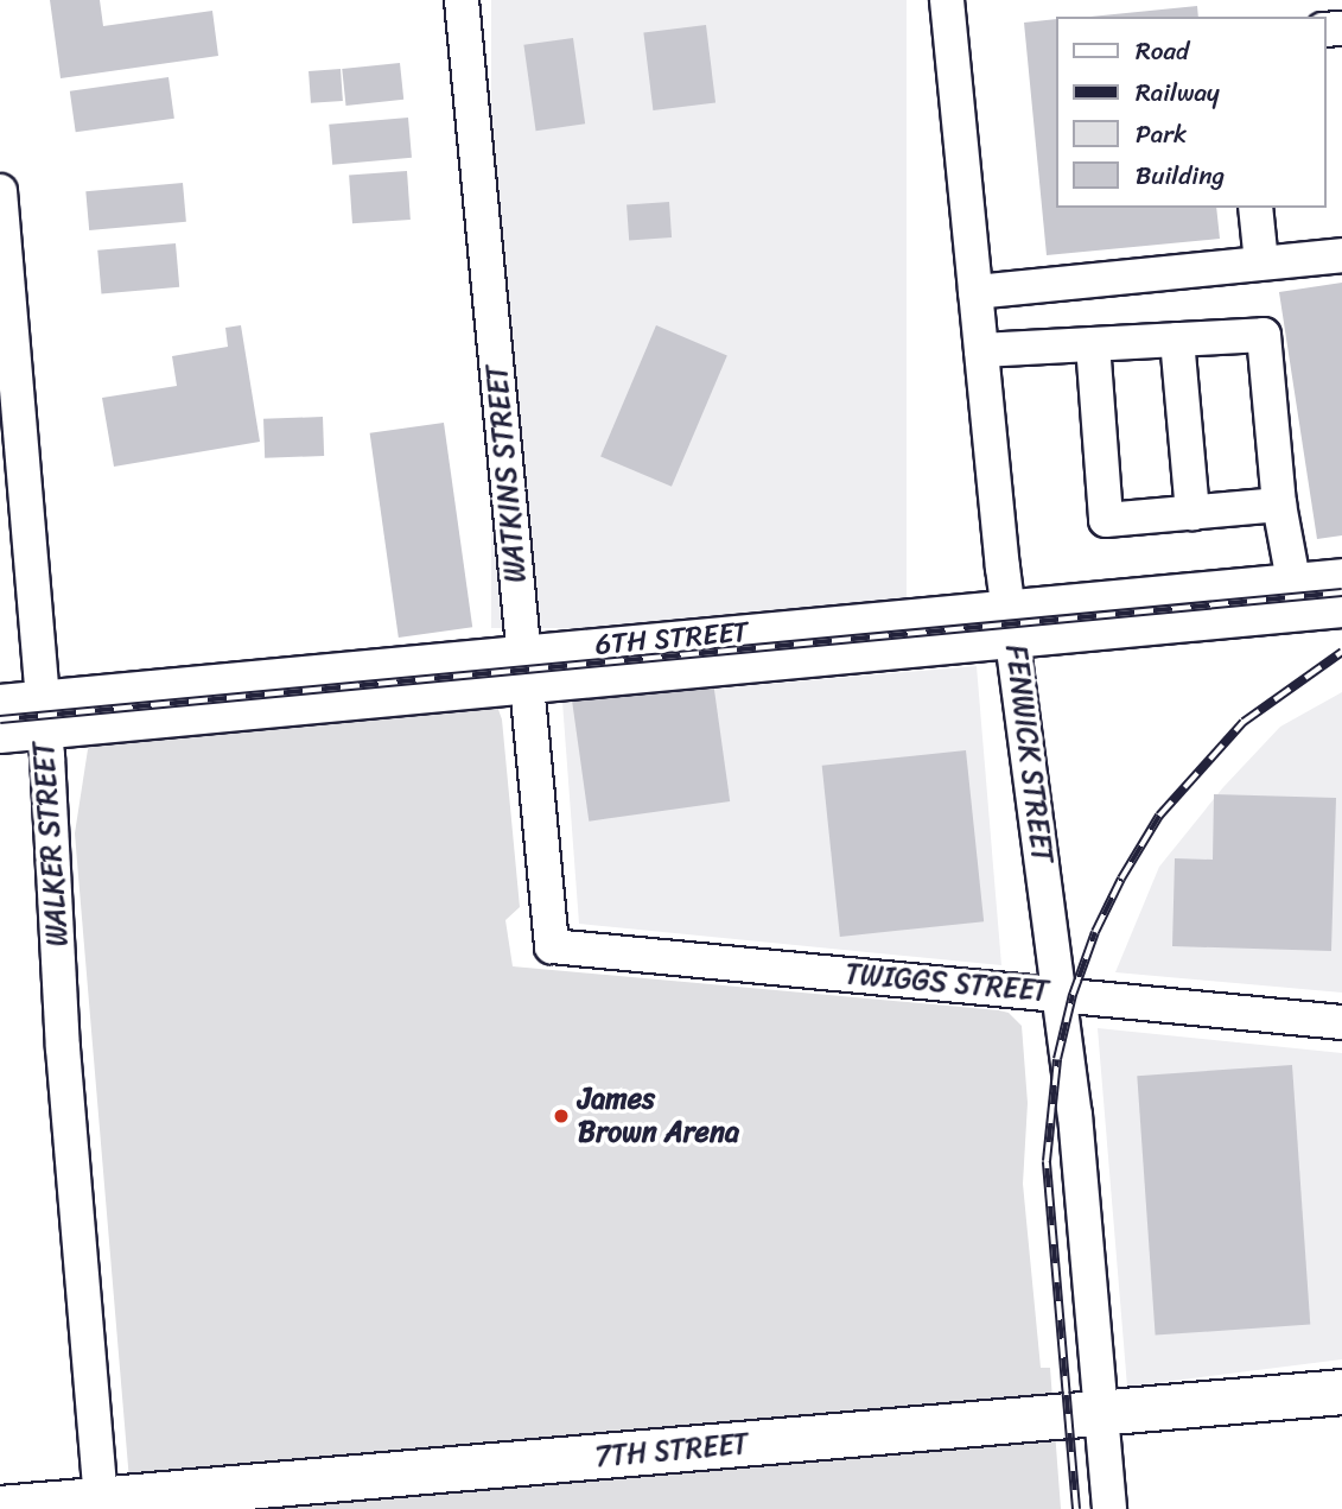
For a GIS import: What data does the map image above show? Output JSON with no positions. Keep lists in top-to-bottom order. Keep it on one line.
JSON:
{"streets":{"main road":["7TH STREET"],"street":["WATKINS STREET","6TH STREET","FENWICK STREET","WALKER STREET","TWIGGS STREET"]},"crossings":[["WATKINS STREET","6TH STREET"],["WATKINS STREET","TWIGGS STREET"],["6TH STREET","FENWICK STREET"],["6TH STREET","WALKER STREET"],["FENWICK STREET","TWIGGS STREET"],["FENWICK STREET","7TH STREET"],["WALKER STREET","7TH STREET"]],"places":["James Brown Arena"],"legend":["Road","Railway","Park","Building"]}
